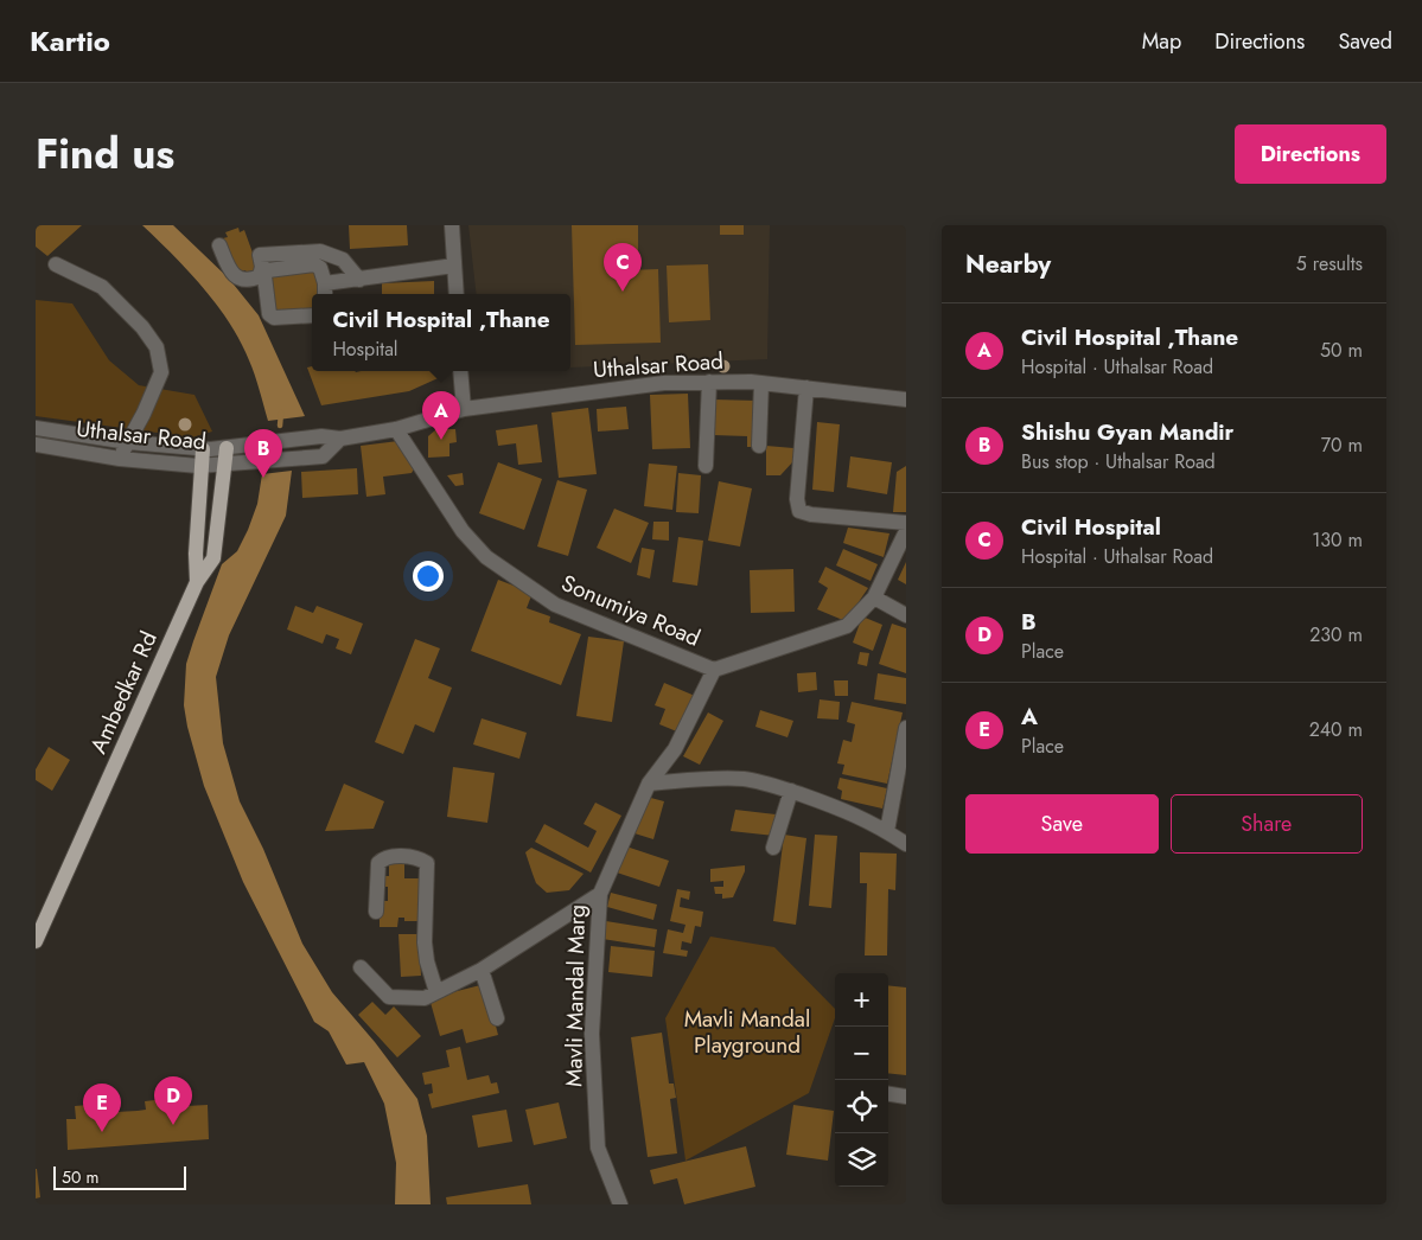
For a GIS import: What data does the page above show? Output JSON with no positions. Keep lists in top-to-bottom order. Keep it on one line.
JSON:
{"streets":{"main road":["Ambedkar Rd"],"street":["Uthalsar Road","Sonumiya Road","Mavli Mandal Marg"]},"crossings":[["Uthalsar Road","Sonumiya Road"],["Uthalsar Road","Ambedkar Rd"],["Sonumiya Road","Mavli Mandal Marg"]],"parks":["Mavli Mandal Playground"],"scale_bar":"50 m","page":{"header":"Kartio","nav":["Map","Directions","Saved"],"title":"Find us","buttons":["Directions",["Save","Share"]],"heading":["Nearby","5 results"],"pins":["C","A","B","D","E"],"popup":["Civil Hospital ,Thane","Hospital"],"list":[{"mark":"A","name":"Civil Hospital ,Thane","note":"Hospital · Uthalsar Road","value":"50 m"},{"mark":"B","name":"Shishu Gyan Mandir","note":"Bus stop · Uthalsar Road","value":"70 m"},{"mark":"C","name":"Civil Hospital","note":"Hospital · Uthalsar Road","value":"130 m"},{"mark":"D","name":"B","note":"Place","value":"230 m"},{"mark":"E","name":"A","note":"Place","value":"240 m"}],"map_buttons":["+","−"],"scale":"50 m"}}
